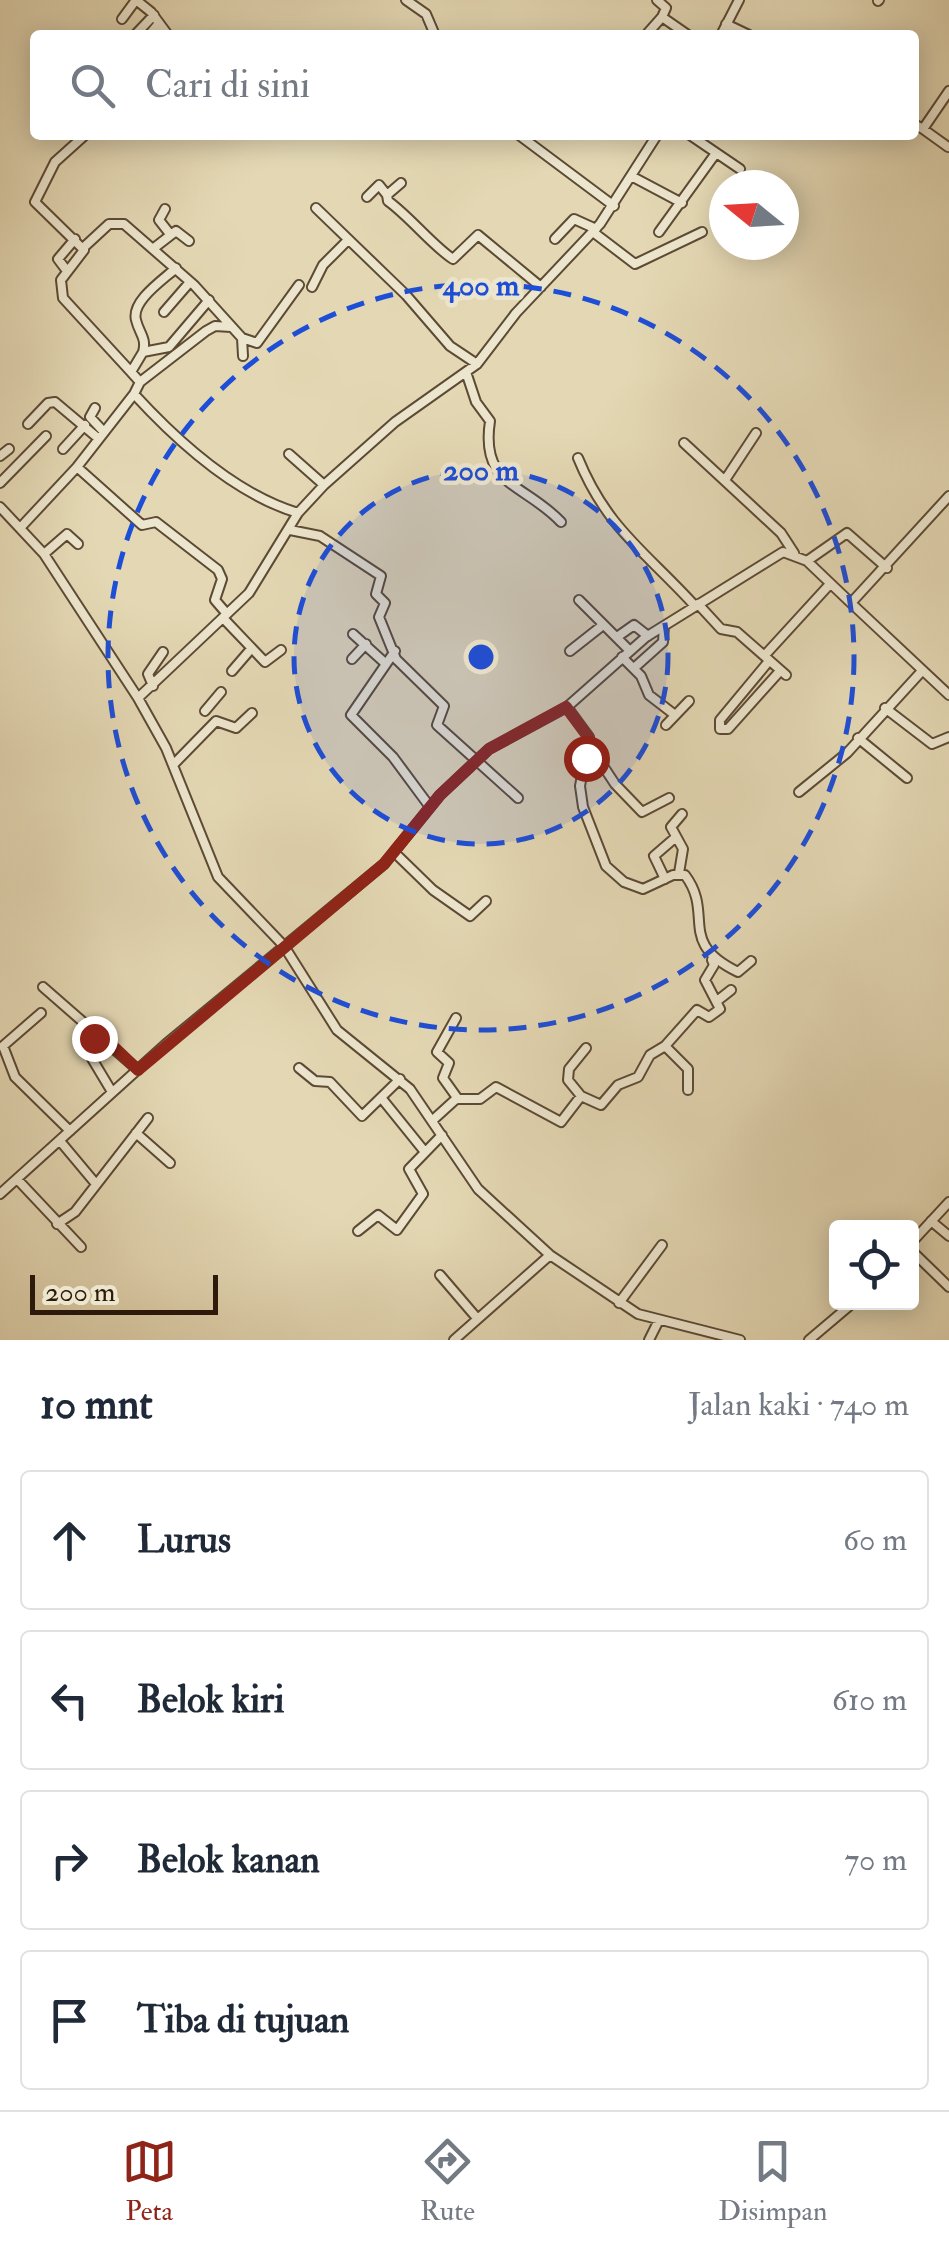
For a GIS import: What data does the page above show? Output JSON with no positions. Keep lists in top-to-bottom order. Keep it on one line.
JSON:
{"scale_bar":"200 m","north":"left","page":{"search":"Cari di sini","scale":"200 m","heading":["10 mnt","Jalan kaki · 740 m"],"list":[["Lurus","60 m"],["Belok kiri","610 m"],["Belok kanan","70 m"],"Tiba di tujuan"],"nav":["Peta","Rute","Disimpan"]},"rings":["400 m","200 m"]}
